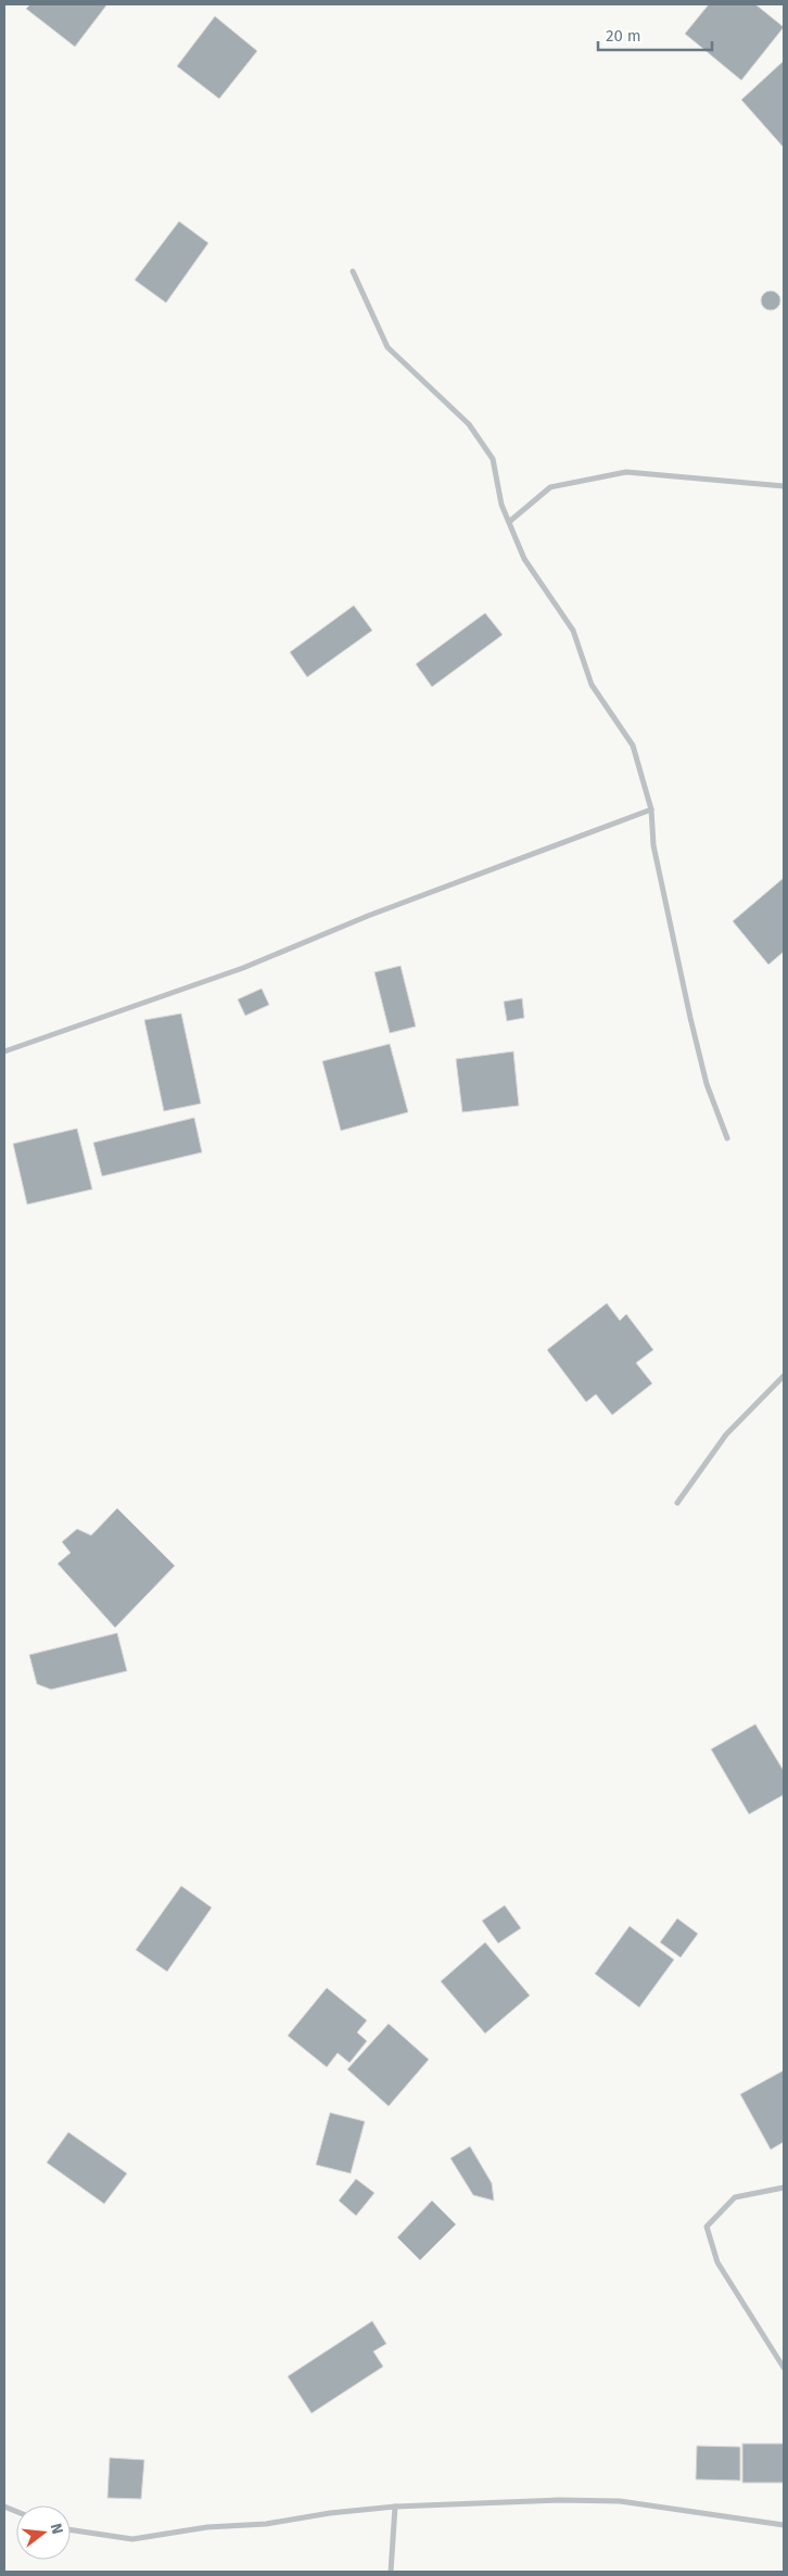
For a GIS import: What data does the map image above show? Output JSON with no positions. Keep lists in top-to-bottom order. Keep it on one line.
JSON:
{"scale_bar":"20 m","north":"right"}
